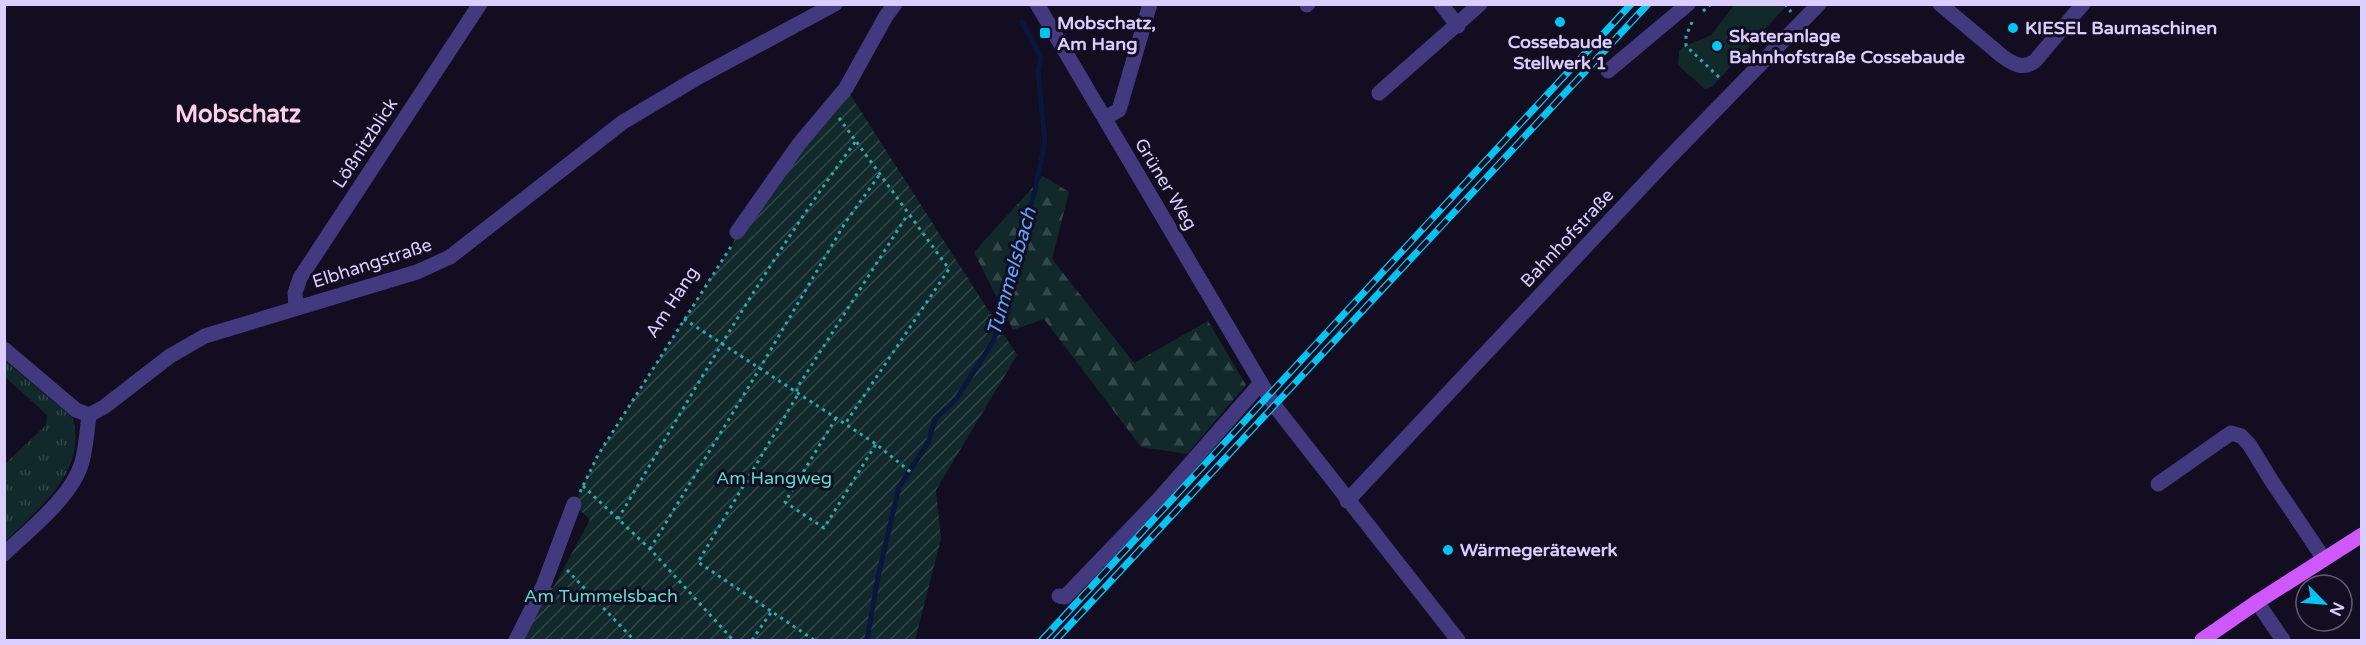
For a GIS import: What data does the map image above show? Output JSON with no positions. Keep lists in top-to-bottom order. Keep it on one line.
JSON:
{"streets":{"street":["Lößnitzblick","Grüner Weg","Bahnhofstraße","Elbhangstraße"],"path":["Am Hang"]},"crossings":[["Lößnitzblick","Elbhangstraße"],["Grüner Weg","Bahnhofstraße"]],"districts":["Mobschatz"],"water":["Tummelsbach"],"parks":["Am Hangweg","Am Tummelsbach"],"places":{"other":["Cossebaude Stellwerk 1","KIESEL Baumaschinen","Skateranlage Bahnhofstraße Cossebaude","Wärmegerätewerk"],"transit":["Mobschatz, Am Hang"]},"north":"bottom right"}
